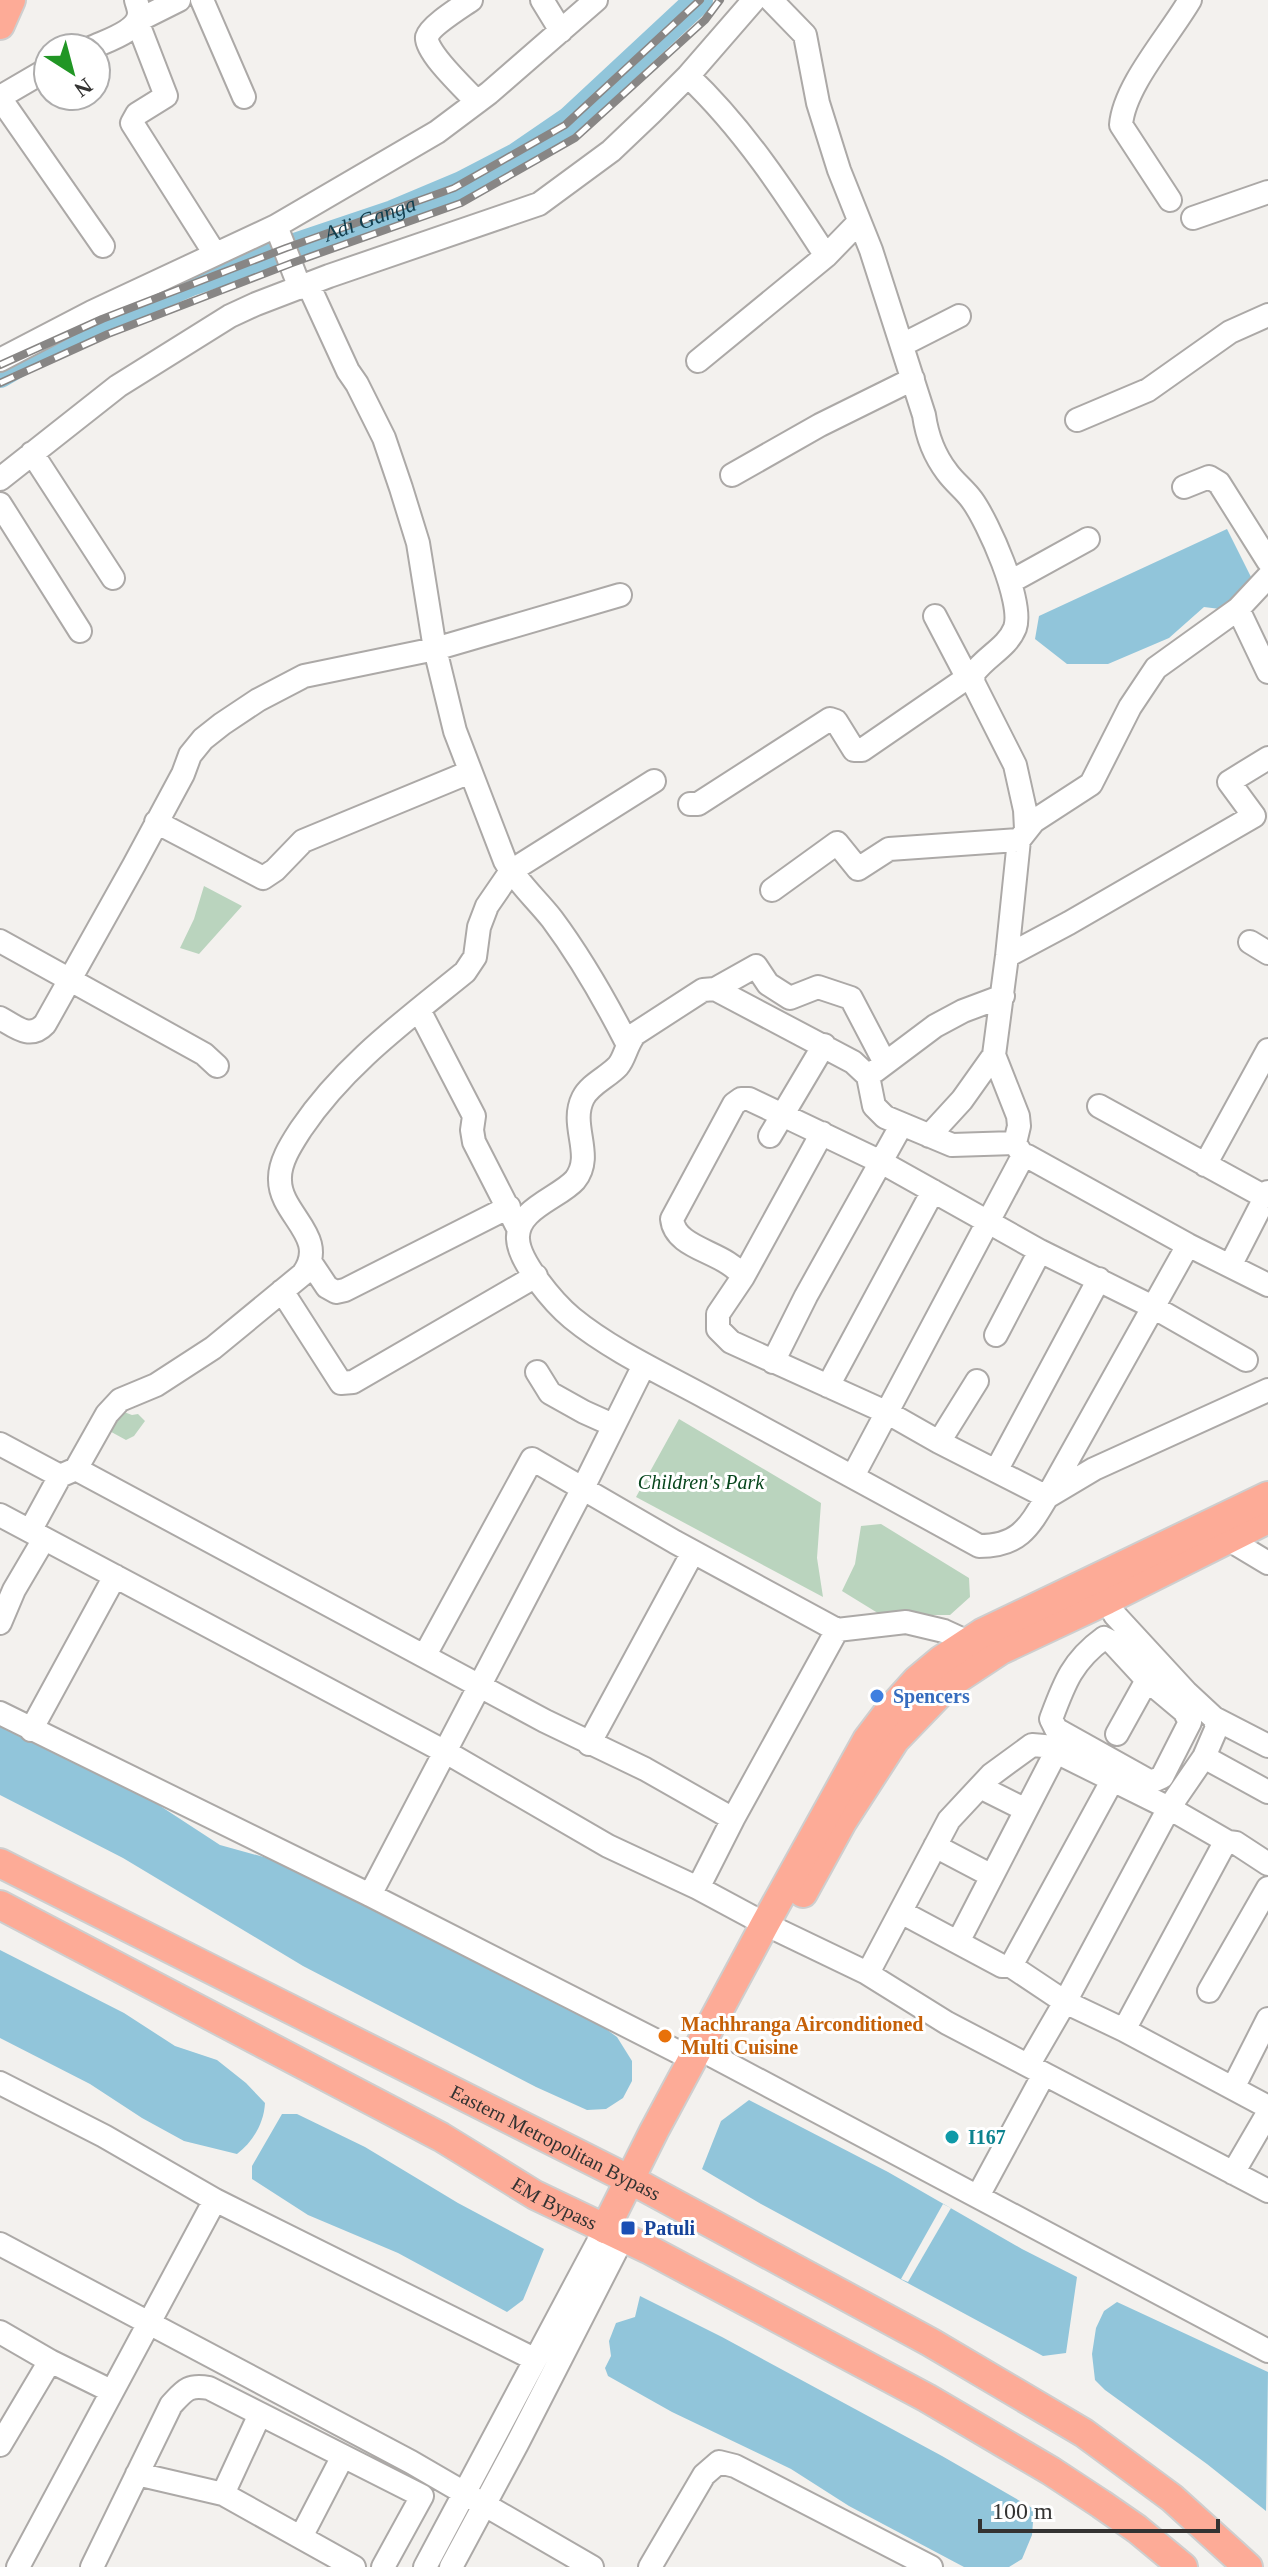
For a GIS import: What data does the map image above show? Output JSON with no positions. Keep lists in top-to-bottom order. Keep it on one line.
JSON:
{"streets":{"main road":["Eastern Metropolitan Bypass","EM Bypass"]},"water":["Adi Ganga"],"parks":["Children's Park"],"places":{"other":["Spencers","Machhranga Airconditioned Multi Cuisine","I167"],"transit":["Patuli"]},"scale_bar":"100 m","north":"bottom right"}
